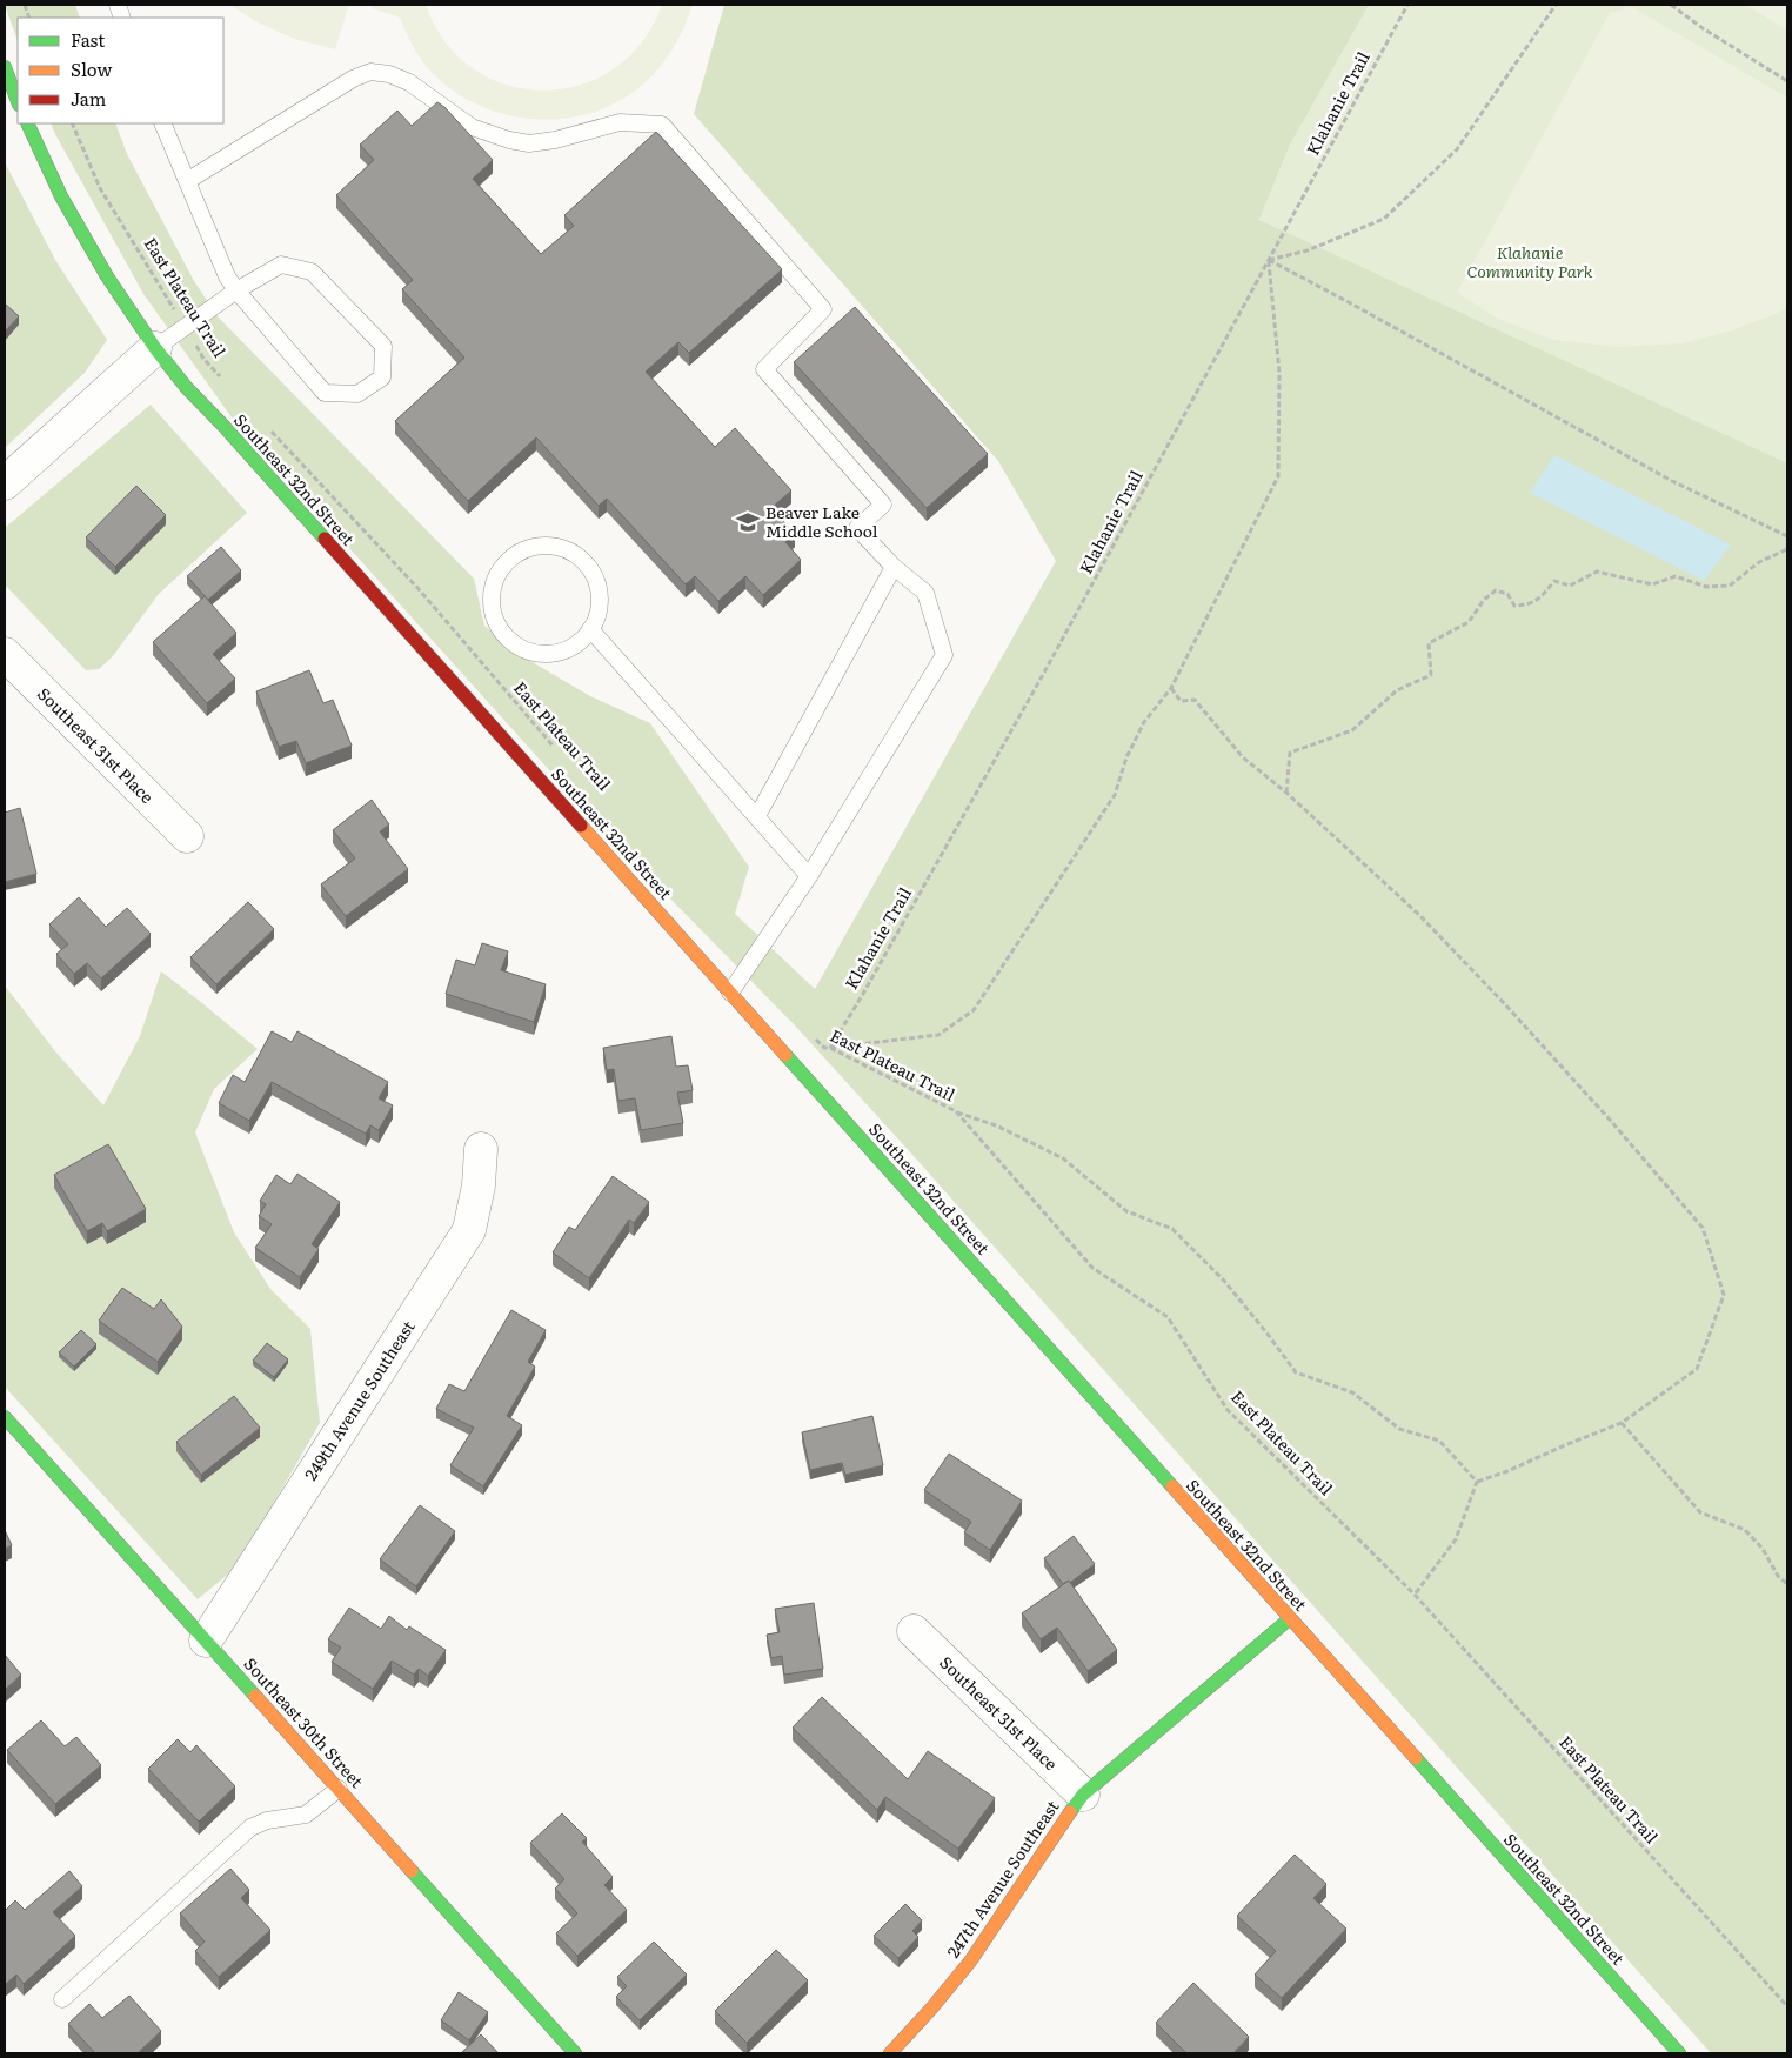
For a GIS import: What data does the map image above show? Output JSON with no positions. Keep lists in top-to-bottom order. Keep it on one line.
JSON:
{"streets":{"street":["Southeast 32nd Street","Southeast 31st Place","249th Avenue Southeast","Southeast 30th Street","247th Avenue Southeast"],"path":["Klahanie Trail","East Plateau Trail"]},"crossings":[["Klahanie Trail","East Plateau Trail"],["Southeast 32nd Street","247th Avenue Southeast"],["Southeast 31st Place","247th Avenue Southeast"],["249th Avenue Southeast","Southeast 30th Street"]],"parks":["Klahanie Community Park"],"places":{"school or university":["Beaver Lake Middle School"]},"legend":["Fast","Slow","Jam"]}
